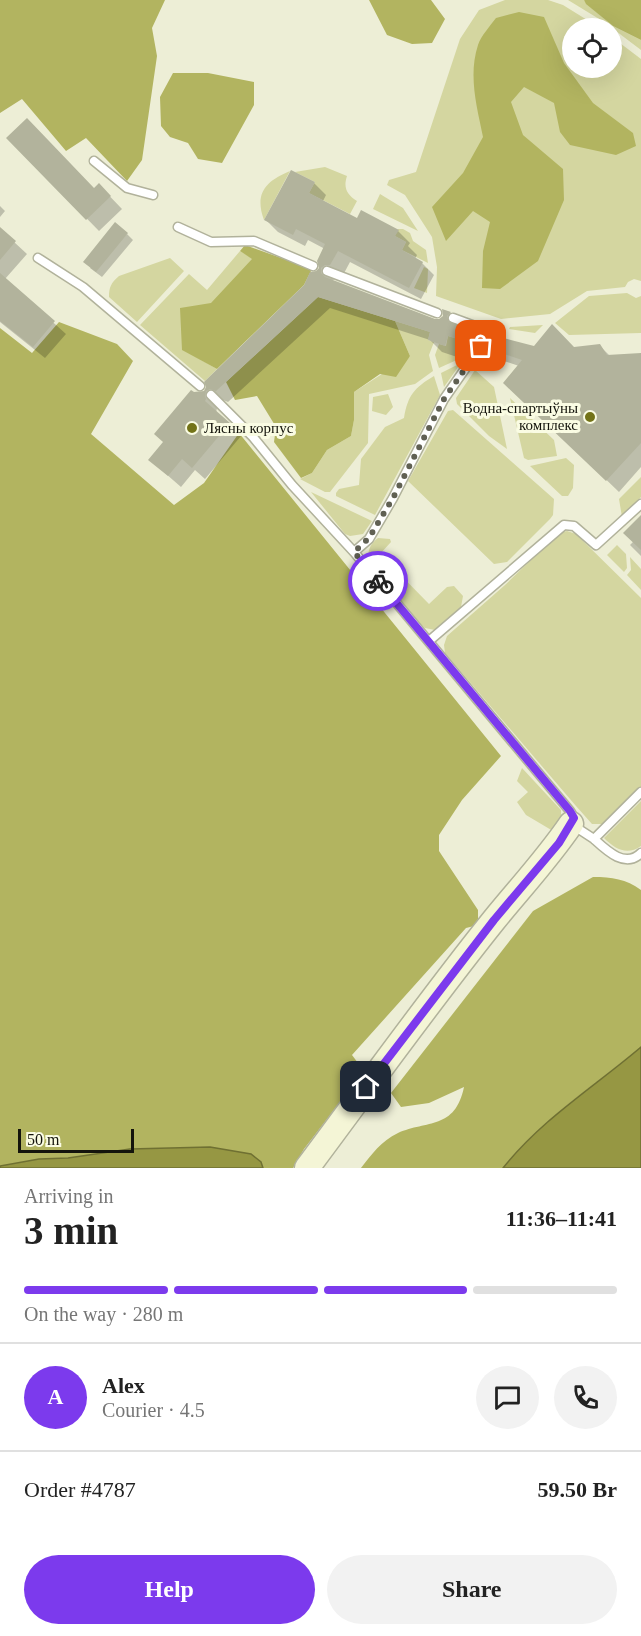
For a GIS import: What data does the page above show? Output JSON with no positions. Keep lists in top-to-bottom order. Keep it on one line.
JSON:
{"places":["Водна-спартыўны комплекс","Лясны корпус"],"scale_bar":"50 m","page":{"scale":"50 m","heading":["3 min","Arriving in","11:36–11:41"],"panel":["Alex","Courier · 4.5","Order #4787","59.50 Br"],"bar":"On the way · 280 m","round":"A","buttons":["Help","Share"]}}
